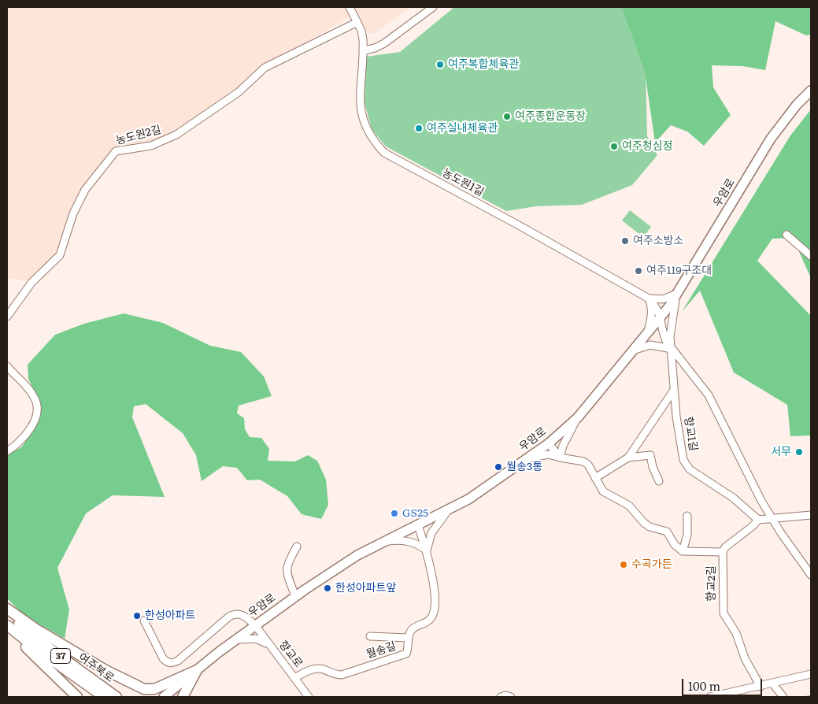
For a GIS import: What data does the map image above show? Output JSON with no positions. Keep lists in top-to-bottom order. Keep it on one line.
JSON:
{"streets":{"highway":["37","여주북로"],"main road":["우암로"],"street":["농도원2길","농도원1길","향교1길","향교2길","월송길","향교로"]},"crossings":[["농도원2길","농도원1길"],["농도원1길","우암로"],["농도원1길","향교1길"],["우암로","향교1길"],["우암로","월송길"],["우암로","향교로"],["월송길","향교로"]],"places":["여주복합체육관","여주종합운동장","여주실내체육관","여주청심정","여주소방소","여주119구조대","서무","월송3통","GS25","수곡가든","한성아파트앞","한성아파트"],"scale_bar":"100 m"}
